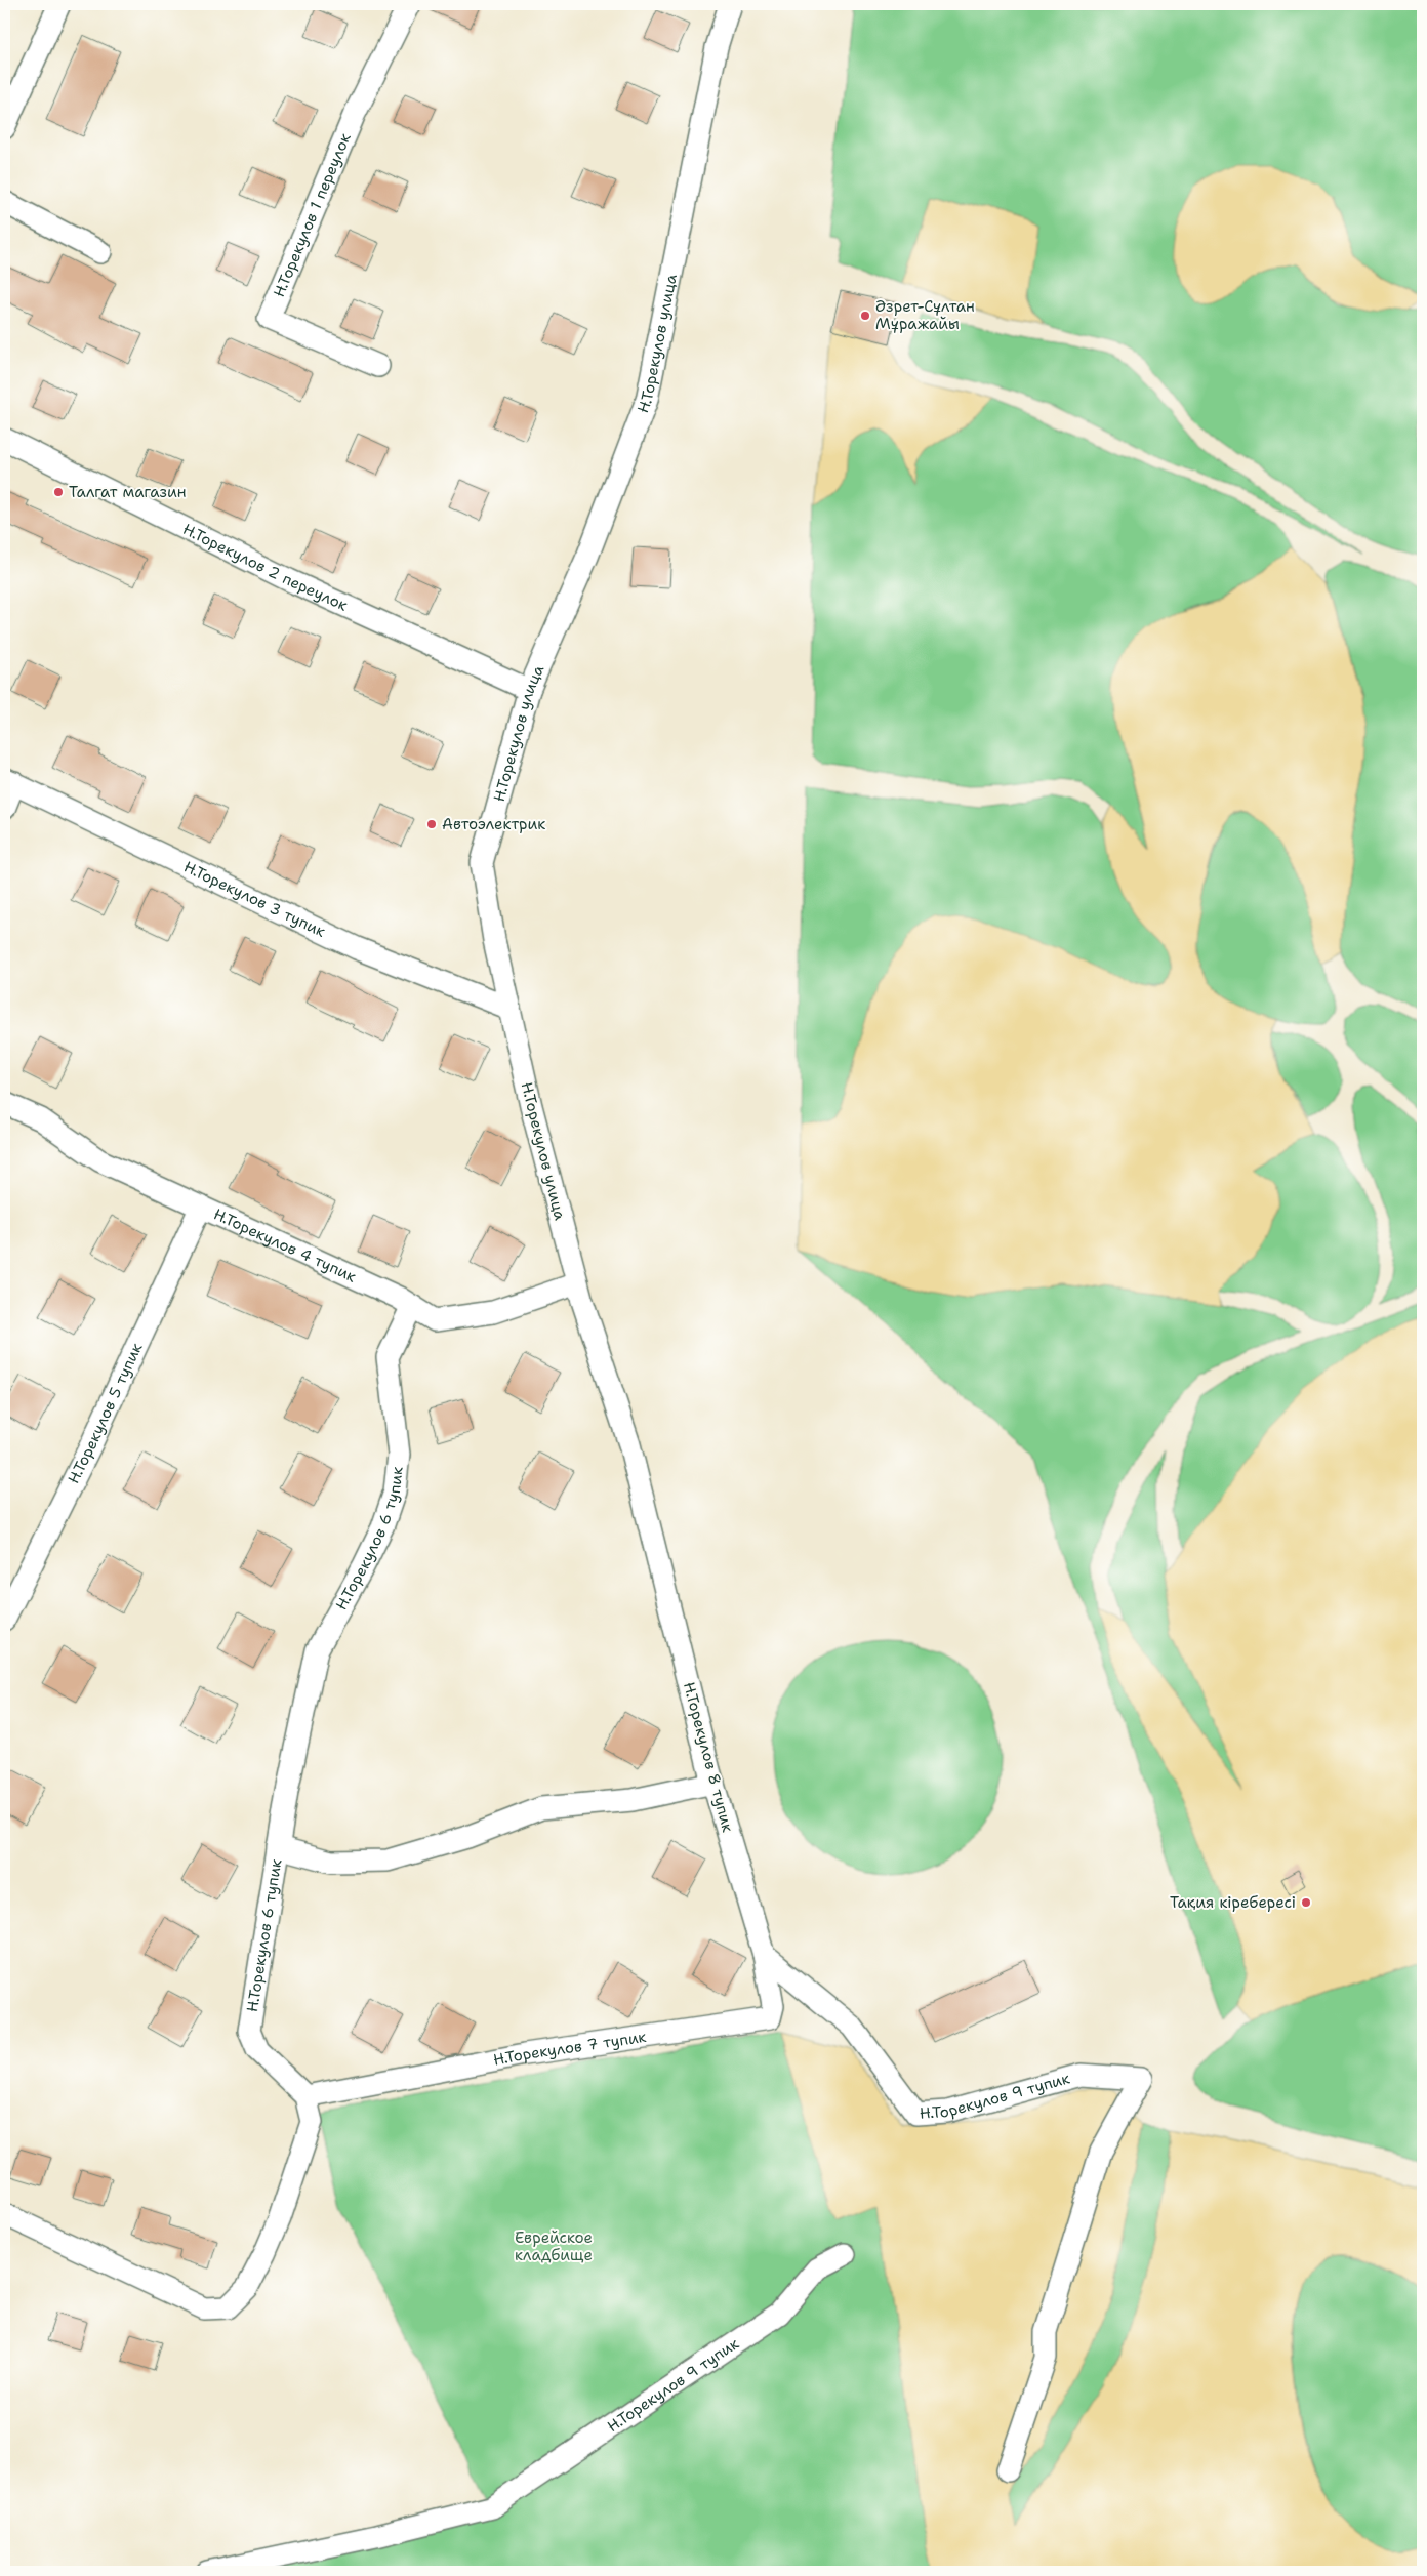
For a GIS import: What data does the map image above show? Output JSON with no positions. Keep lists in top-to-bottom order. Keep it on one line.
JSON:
{"streets":{"street":["Н.Торекулов 1 переулок","Н.Торекулов улица","Н.Торекулов 2 переулок","Н.Торекулов 3 тупик","Н.Торекулов 4 тупик","Н.Торекулов 5 тупик","Н.Торекулов 6 тупик","Н.Торекулов 8 тупик","Н.Торекулов 7 тупик","Н.Торекулов 9 тупик"]},"crossings":[["Н.Торекулов улица","Н.Торекулов 2 переулок"],["Н.Торекулов улица","Н.Торекулов 3 тупик"],["Н.Торекулов улица","Н.Торекулов 4 тупик"],["Н.Торекулов улица","Н.Торекулов 8 тупик"],["Н.Торекулов 4 тупик","Н.Торекулов 5 тупик"],["Н.Торекулов 4 тупик","Н.Торекулов 6 тупик"],["Н.Торекулов 6 тупик","Н.Торекулов 7 тупик"],["Н.Торекулов 8 тупик","Н.Торекулов 7 тупик"],["Н.Торекулов 8 тупик","Н.Торекулов 9 тупик"],["Н.Торекулов 7 тупик","Н.Торекулов 9 тупик"]],"parks":["Еврейское кладбище"],"places":["Әзрет-Сұлтан Мұражайы","Талгат магазин","Автоэлектрик","Тақия кіребересі"]}
